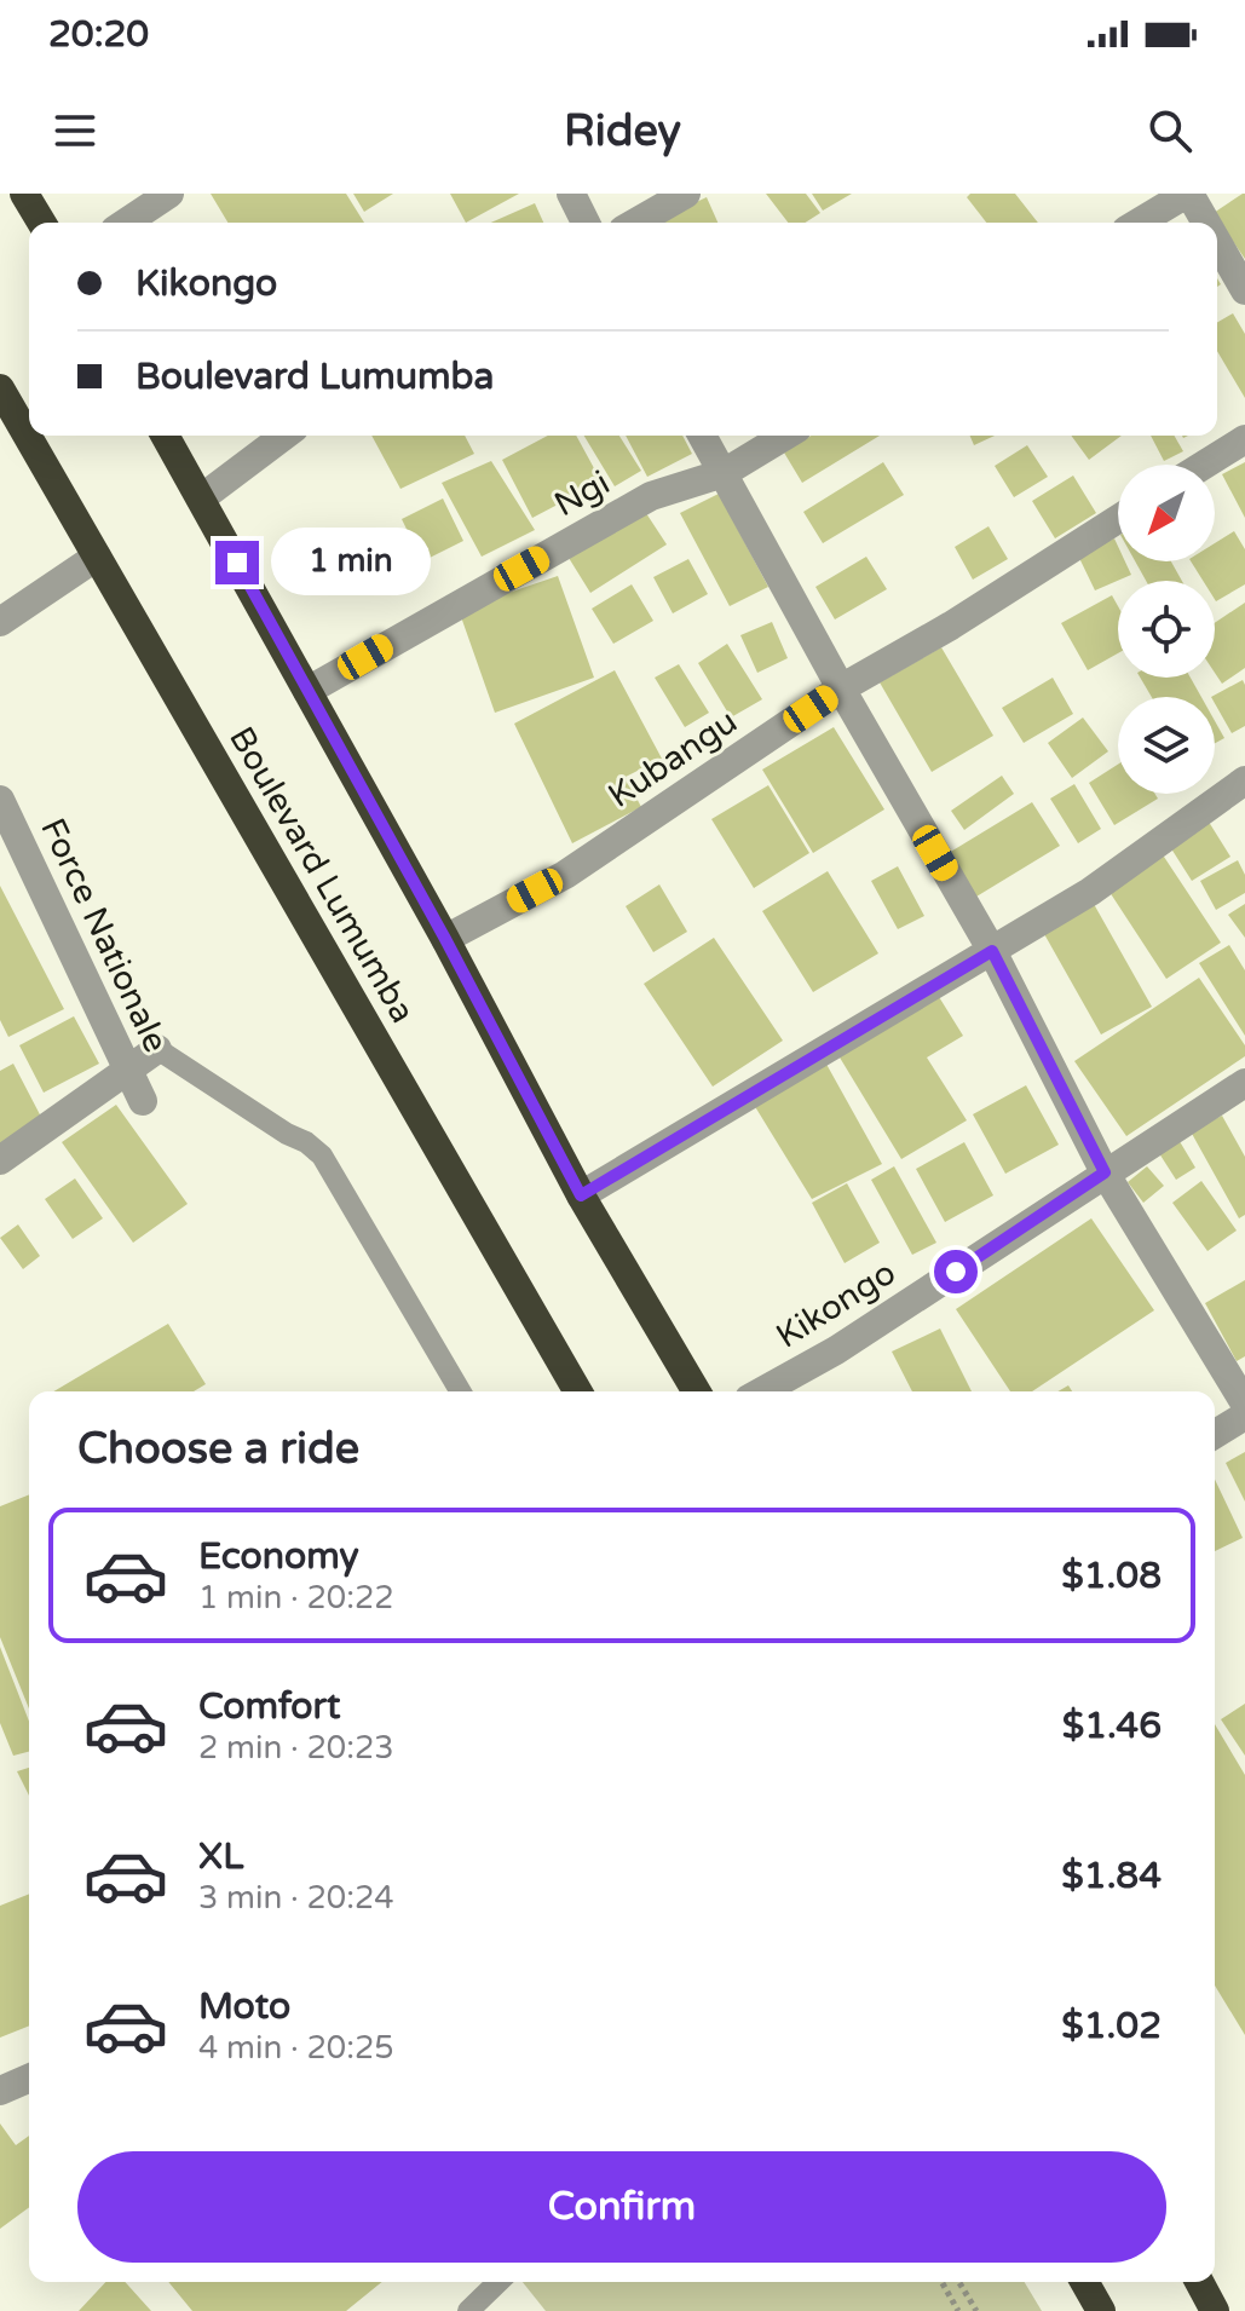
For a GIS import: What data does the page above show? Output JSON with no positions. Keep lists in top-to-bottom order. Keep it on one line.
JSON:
{"streets":{"highway":["Boulevard Lumumba"],"street":["Ngi","Kubangu","Force Nationale","Kikongo"]},"north":"bottom left","page":{"status":"20:20","header":"Ridey","banner":["Kikongo","Boulevard Lumumba"],"bubble":"1 min","heading":"Choose a ride","list":[{"name":"Economy","note":"1 min · 20:22","value":"$1.08"},{"name":"Comfort","note":"2 min · 20:23","value":"$1.46"},{"name":"XL","note":"3 min · 20:24","value":"$1.84"},{"name":"Moto","note":"4 min · 20:25","value":"$1.02"}],"buttons":"Confirm"}}
